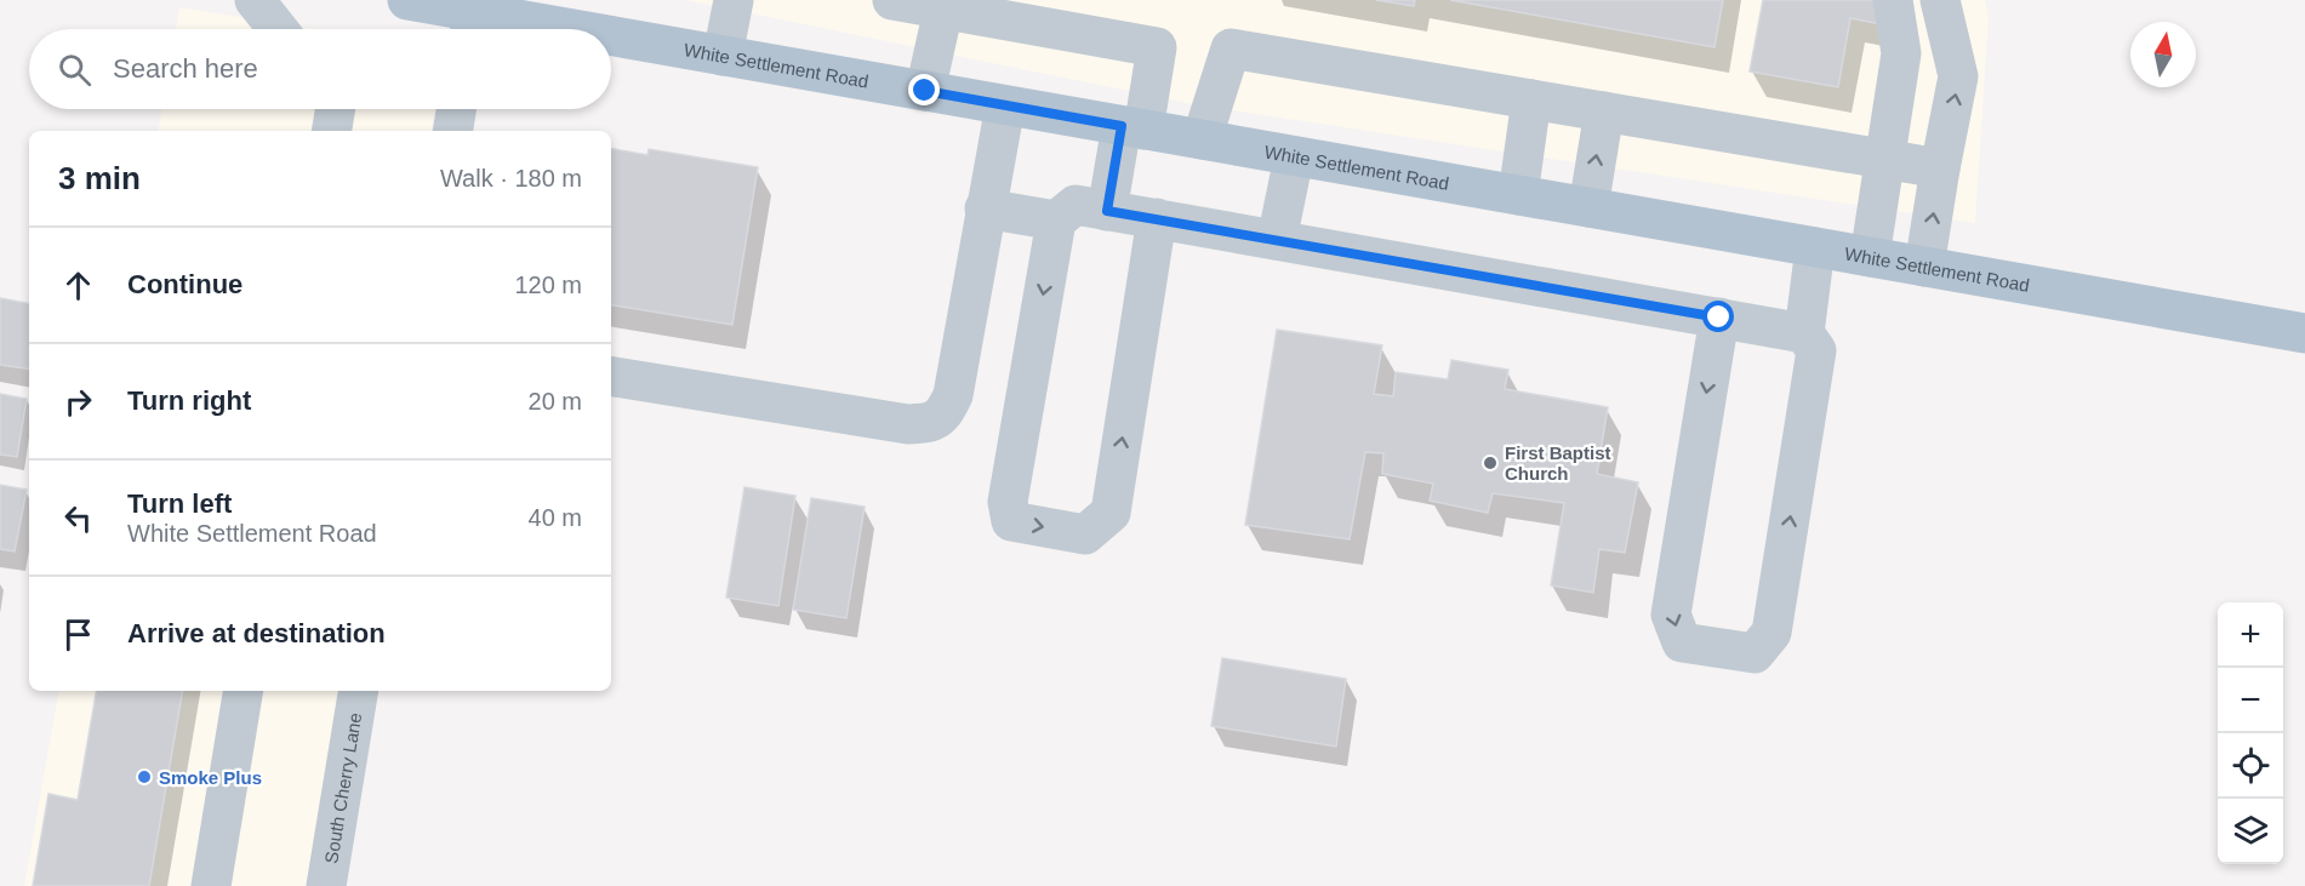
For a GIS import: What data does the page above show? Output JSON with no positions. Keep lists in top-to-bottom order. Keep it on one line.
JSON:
{"streets":{"main road":["White Settlement Road"],"street":["South Cherry Lane"]},"places":["First Baptist Church","Smoke Plus"],"north":"top","page":{"search":"Search here","heading":["3 min","Walk · 180 m"],"list":[["Continue","120 m"],["Turn right","20 m"],["Turn left","White Settlement Road","40 m"],"Arrive at destination"],"map_buttons":["+","−"]}}
